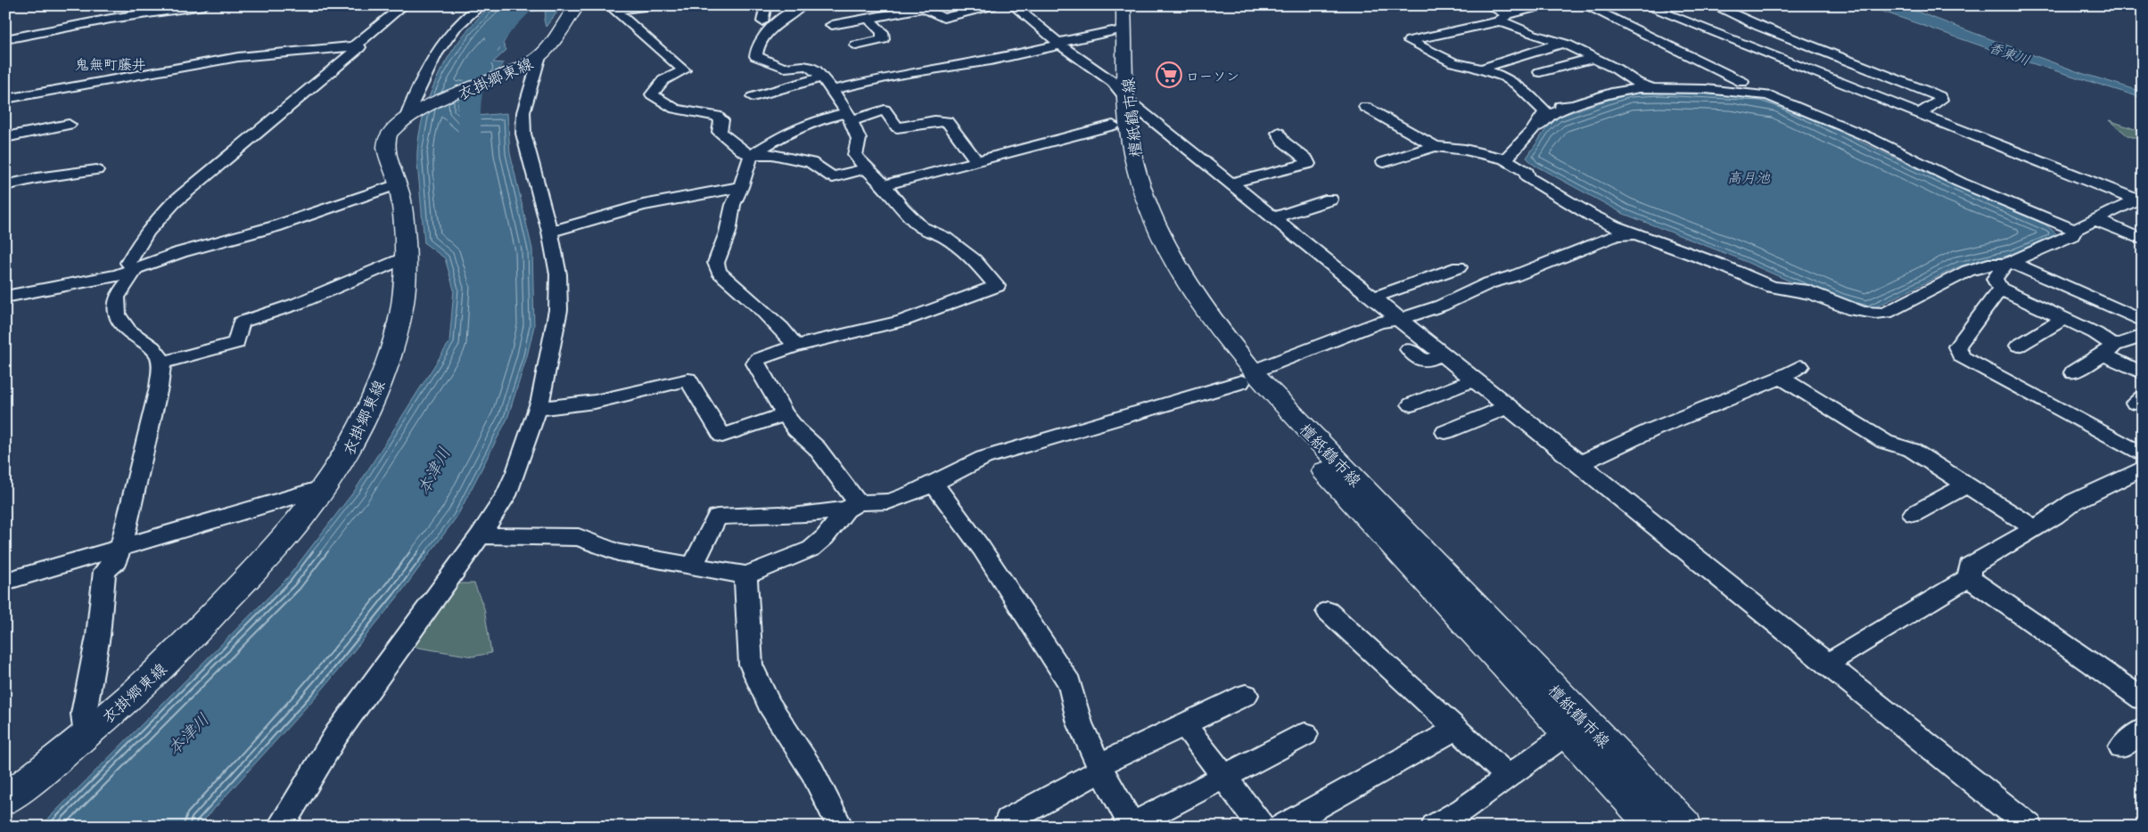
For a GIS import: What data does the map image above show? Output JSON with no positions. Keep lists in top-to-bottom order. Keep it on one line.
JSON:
{"streets":{"main road":["衣掛郷東線","檀紙鶴市線"]},"districts":["鬼無町藤井"],"water":["香東川","高月池","本津川"],"places":{"supermarket":["ローソン"]}}
